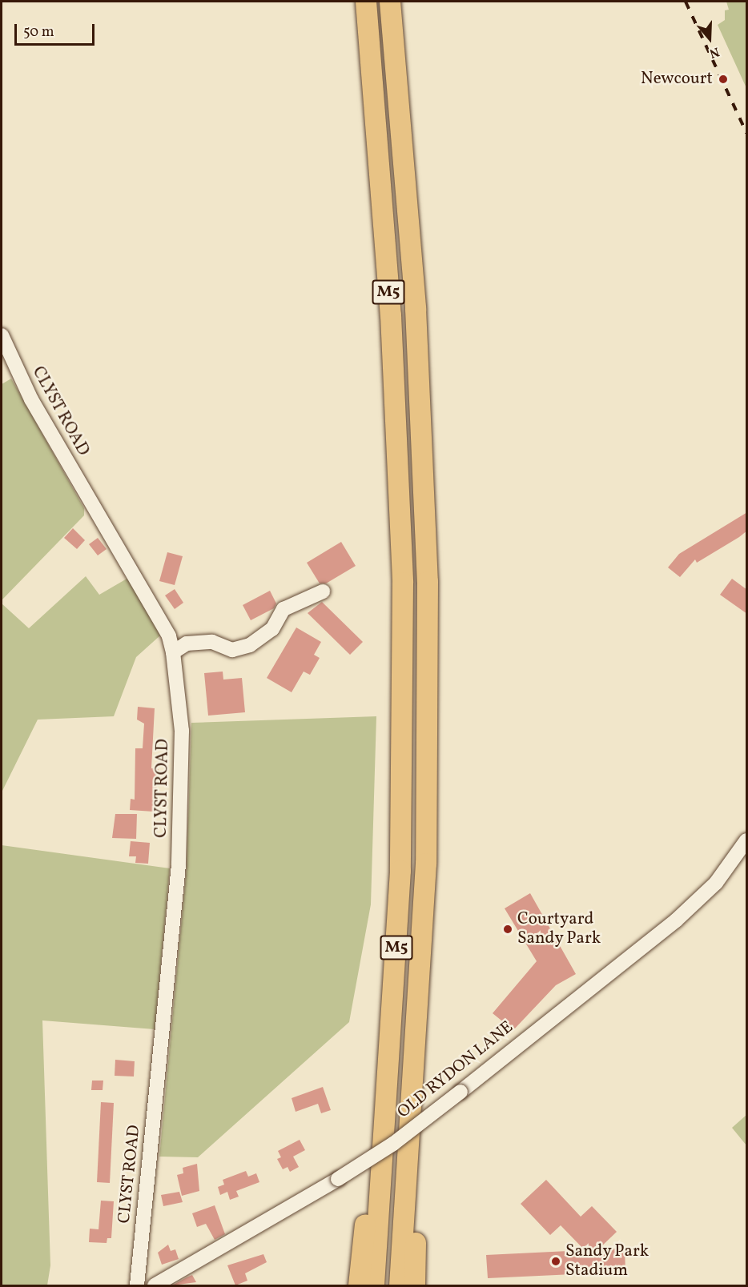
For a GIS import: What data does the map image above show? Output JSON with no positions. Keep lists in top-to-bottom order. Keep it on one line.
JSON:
{"streets":{"highway":["M5"],"street":["CLYST ROAD","OLD RYDON LANE"]},"places":["Newcourt","Courtyard Sandy Park","Sandy Park Stadium"],"scale_bar":"50 m","north":"bottom"}
